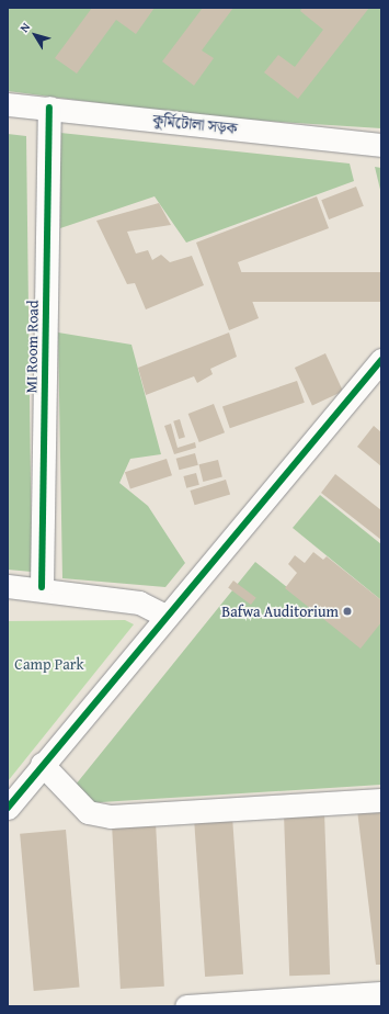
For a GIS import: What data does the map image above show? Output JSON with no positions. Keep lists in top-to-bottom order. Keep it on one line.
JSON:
{"streets":{"street":["কুর্মিটোলা সড়ক","MI Room Road"]},"crossings":[["কুর্মিটোলা সড়ক","MI Room Road"]],"parks":["Camp Park"],"places":["Bafwa Auditorium"],"north":"top left"}
